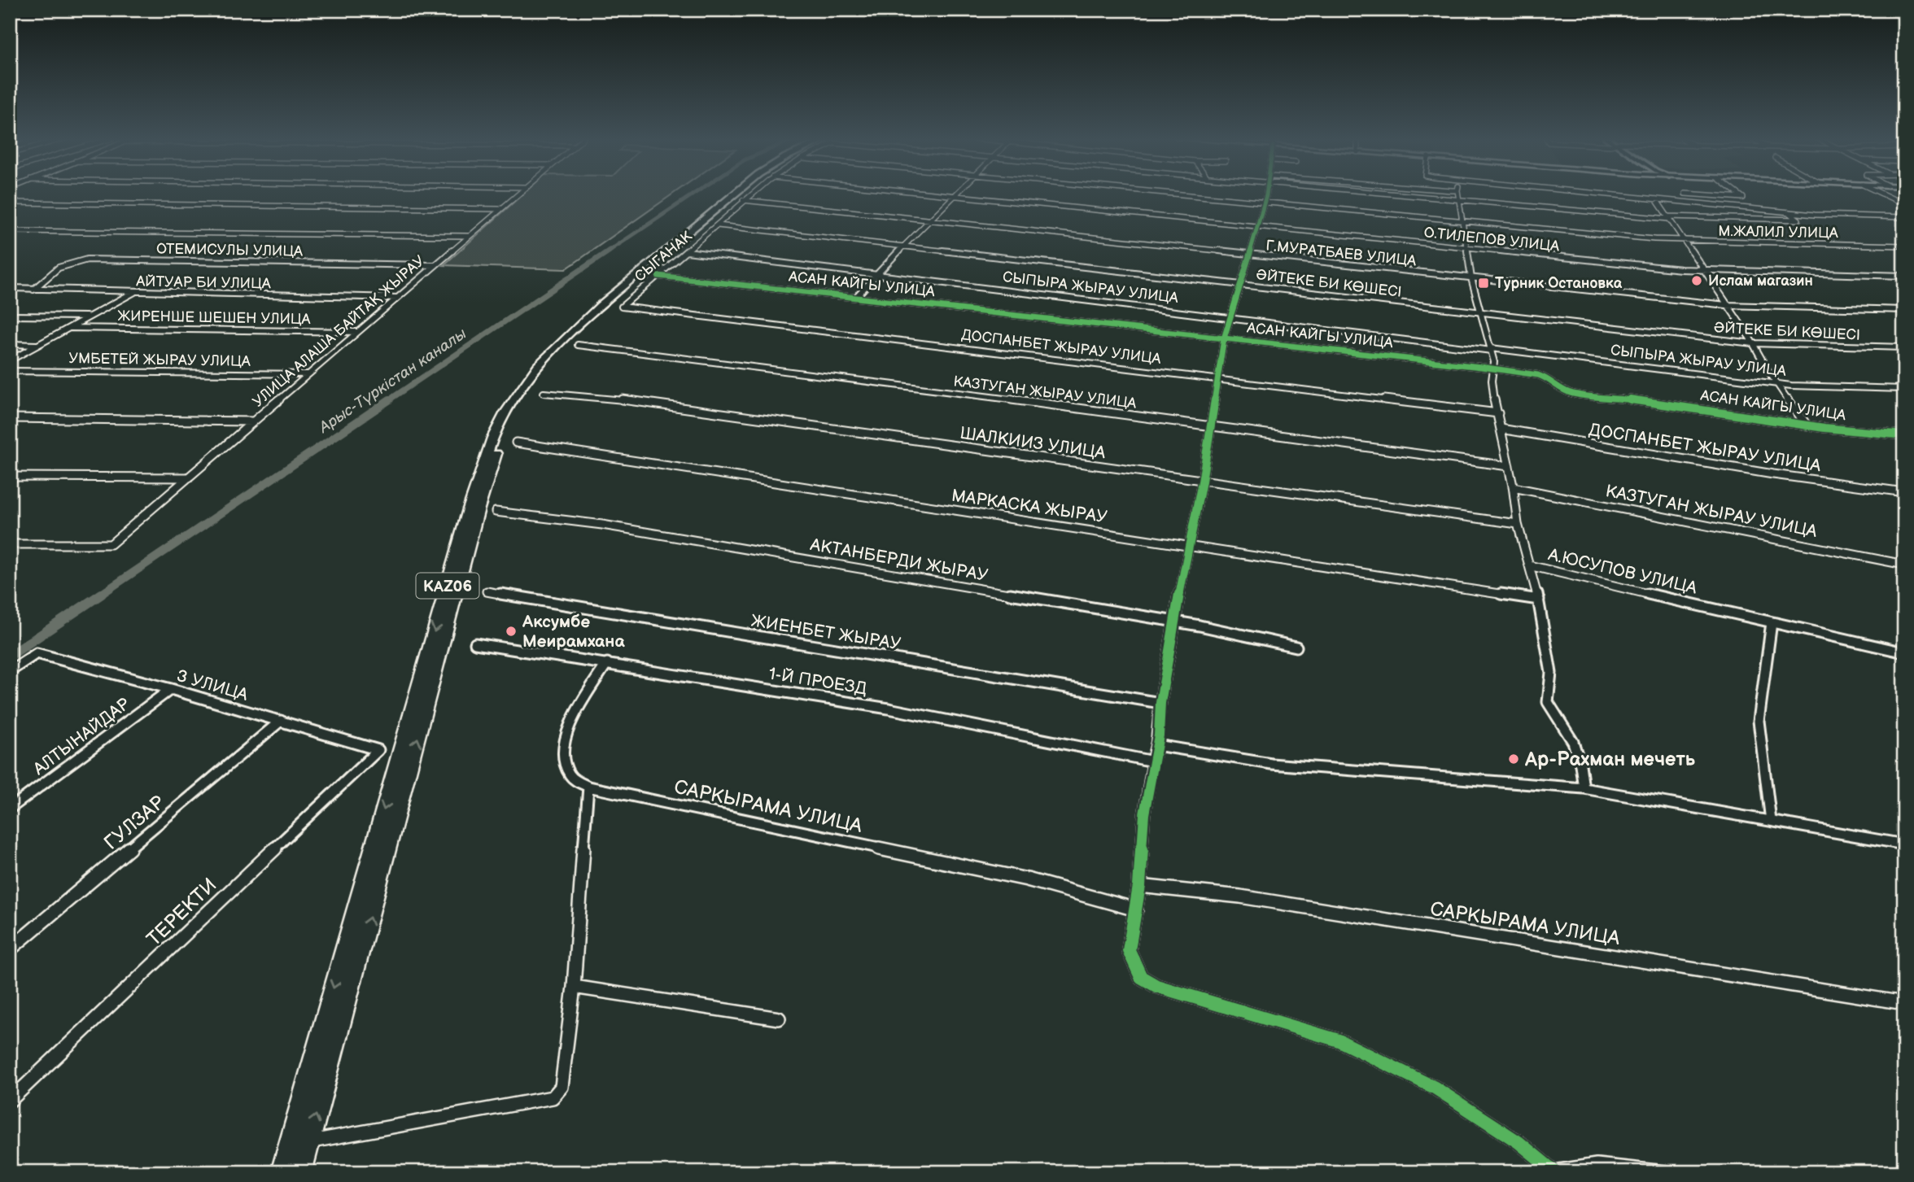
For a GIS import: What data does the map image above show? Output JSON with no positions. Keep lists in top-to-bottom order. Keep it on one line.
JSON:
{"streets":{"highway":["KАZ06"],"street":["М.ЖАЛИЛ УЛИЦА","О.ТИЛЕПОВ УЛИЦА","ОТЕМИСУЛЫ УЛИЦА","Г.МУРАТБАЕВ УЛИЦА","СЫГАНАК","АЙТУАР БИ УЛИЦА","ӘЙТЕКЕ БИ КӨШЕСІ","АСАН КАЙГЫ УЛИЦА","СЫПЫРА ЖЫРАУ УЛИЦА","ЖИРЕНШЕ ШЕШЕН УЛИЦА","УЛИЦА АЛАША БАЙТАҚ ЖЫРАУ","ДОСПАНБЕТ ЖЫРАУ УЛИЦА","УМБЕТЕЙ ЖЫРАУ УЛИЦА","КАЗТУГАН ЖЫРАУ УЛИЦА","ШАЛКИИЗ УЛИЦА","МАРКАСКА ЖЫРАУ","АКТАНБЕРДИ ЖЫРАУ","А.ЮСУПОВ УЛИЦА","ЖИЕНБЕТ ЖЫРАУ","1-Й ПРОЕЗД","3 УЛИЦА","АЛТЫНАЙДАР","САРКЫРАМА УЛИЦА","ГУЛЗАР","ТЕРЕКТИ"]},"crossings":[["ОТЕМИСУЛЫ УЛИЦА","АЙТУАР БИ УЛИЦА"],["ОТЕМИСУЛЫ УЛИЦА","УЛИЦА АЛАША БАЙТАҚ ЖЫРАУ"],["Г.МУРАТБАЕВ УЛИЦА","СЫГАНАК"],["СЫГАНАК","ӘЙТЕКЕ БИ КӨШЕСІ"],["СЫГАНАК","АСАН КАЙГЫ УЛИЦА"],["СЫГАНАК","СЫПЫРА ЖЫРАУ УЛИЦА"],["СЫГАНАК","ДОСПАНБЕТ ЖЫРАУ УЛИЦА"],["АЙТУАР БИ УЛИЦА","УЛИЦА АЛАША БАЙТАҚ ЖЫРАУ"],["ЖИРЕНШЕ ШЕШЕН УЛИЦА","УЛИЦА АЛАША БАЙТАҚ ЖЫРАУ"],["УЛИЦА АЛАША БАЙТАҚ ЖЫРАУ","УМБЕТЕЙ ЖЫРАУ УЛИЦА"],["МАРКАСКА ЖЫРАУ","А.ЮСУПОВ УЛИЦА"],["3 УЛИЦА","АЛТЫНАЙДАР"],["3 УЛИЦА","ГУЛЗАР"],["3 УЛИЦА","ТЕРЕКТИ"]],"water":["Арыс-Түркістан каналы"],"places":{"other":["Ислам магазин","Аксумбе Меирамхана","Ар-Рахман мечеть"],"transit":["Турник Остановка"]}}
